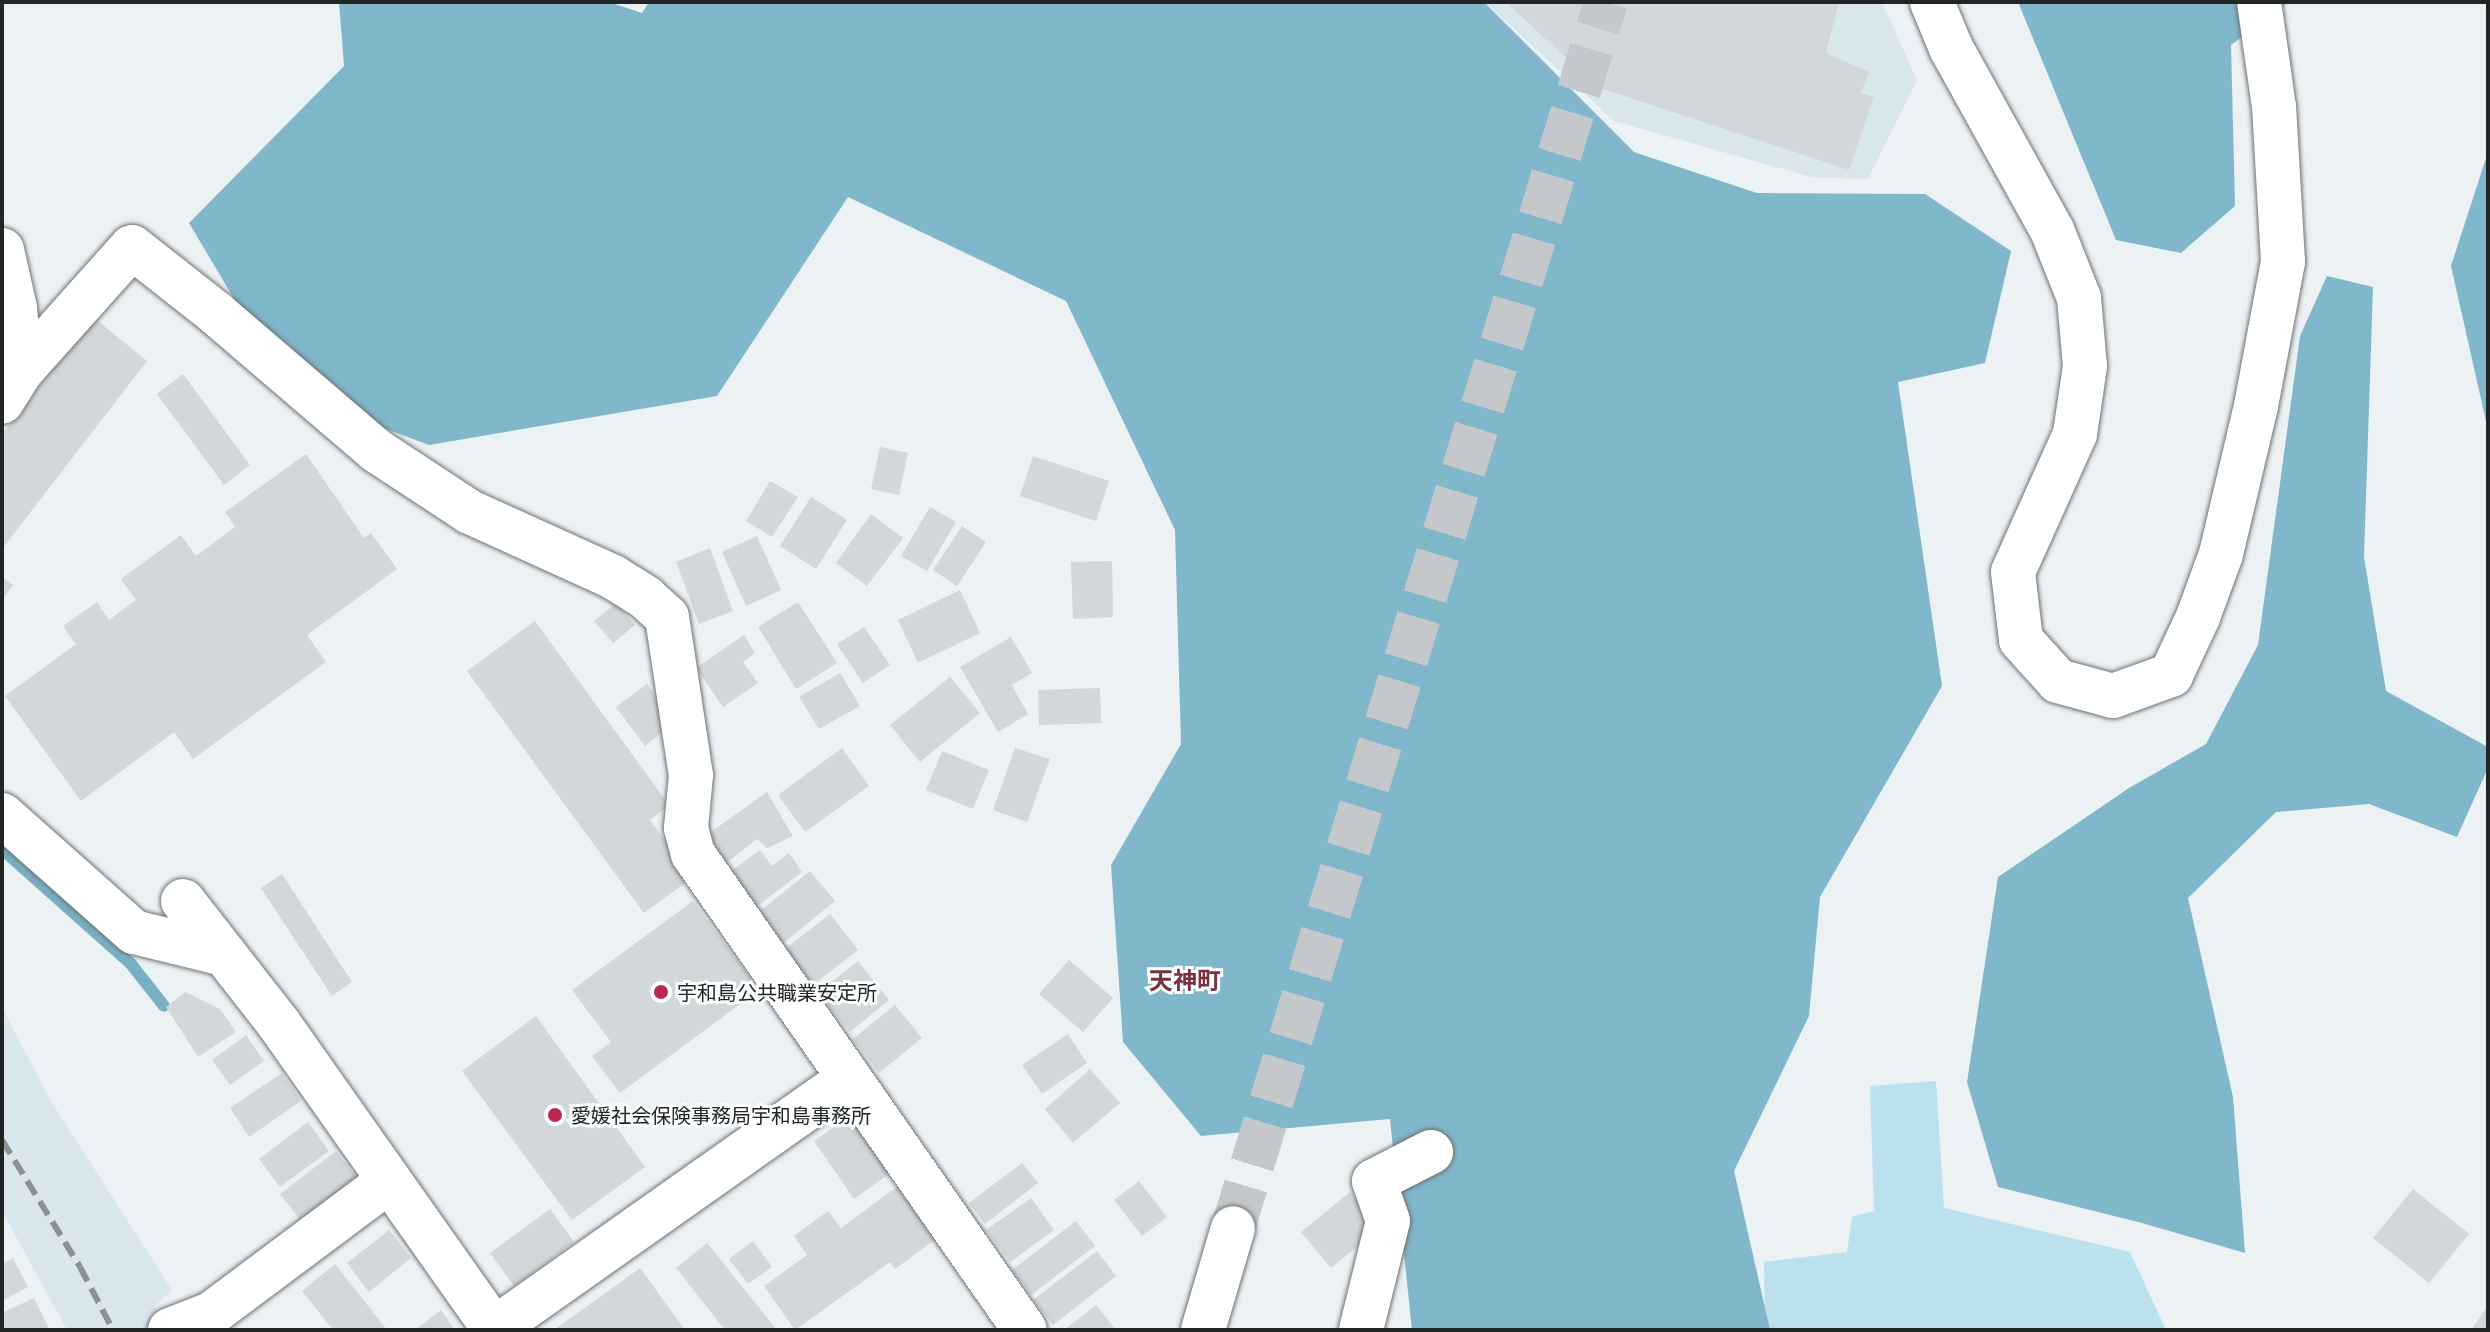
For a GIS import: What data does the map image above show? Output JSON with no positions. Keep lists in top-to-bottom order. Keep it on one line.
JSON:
{"districts":["天神町"],"places":["宇和島公共職業安定所","愛媛社会保険事務局宇和島事務所"]}
